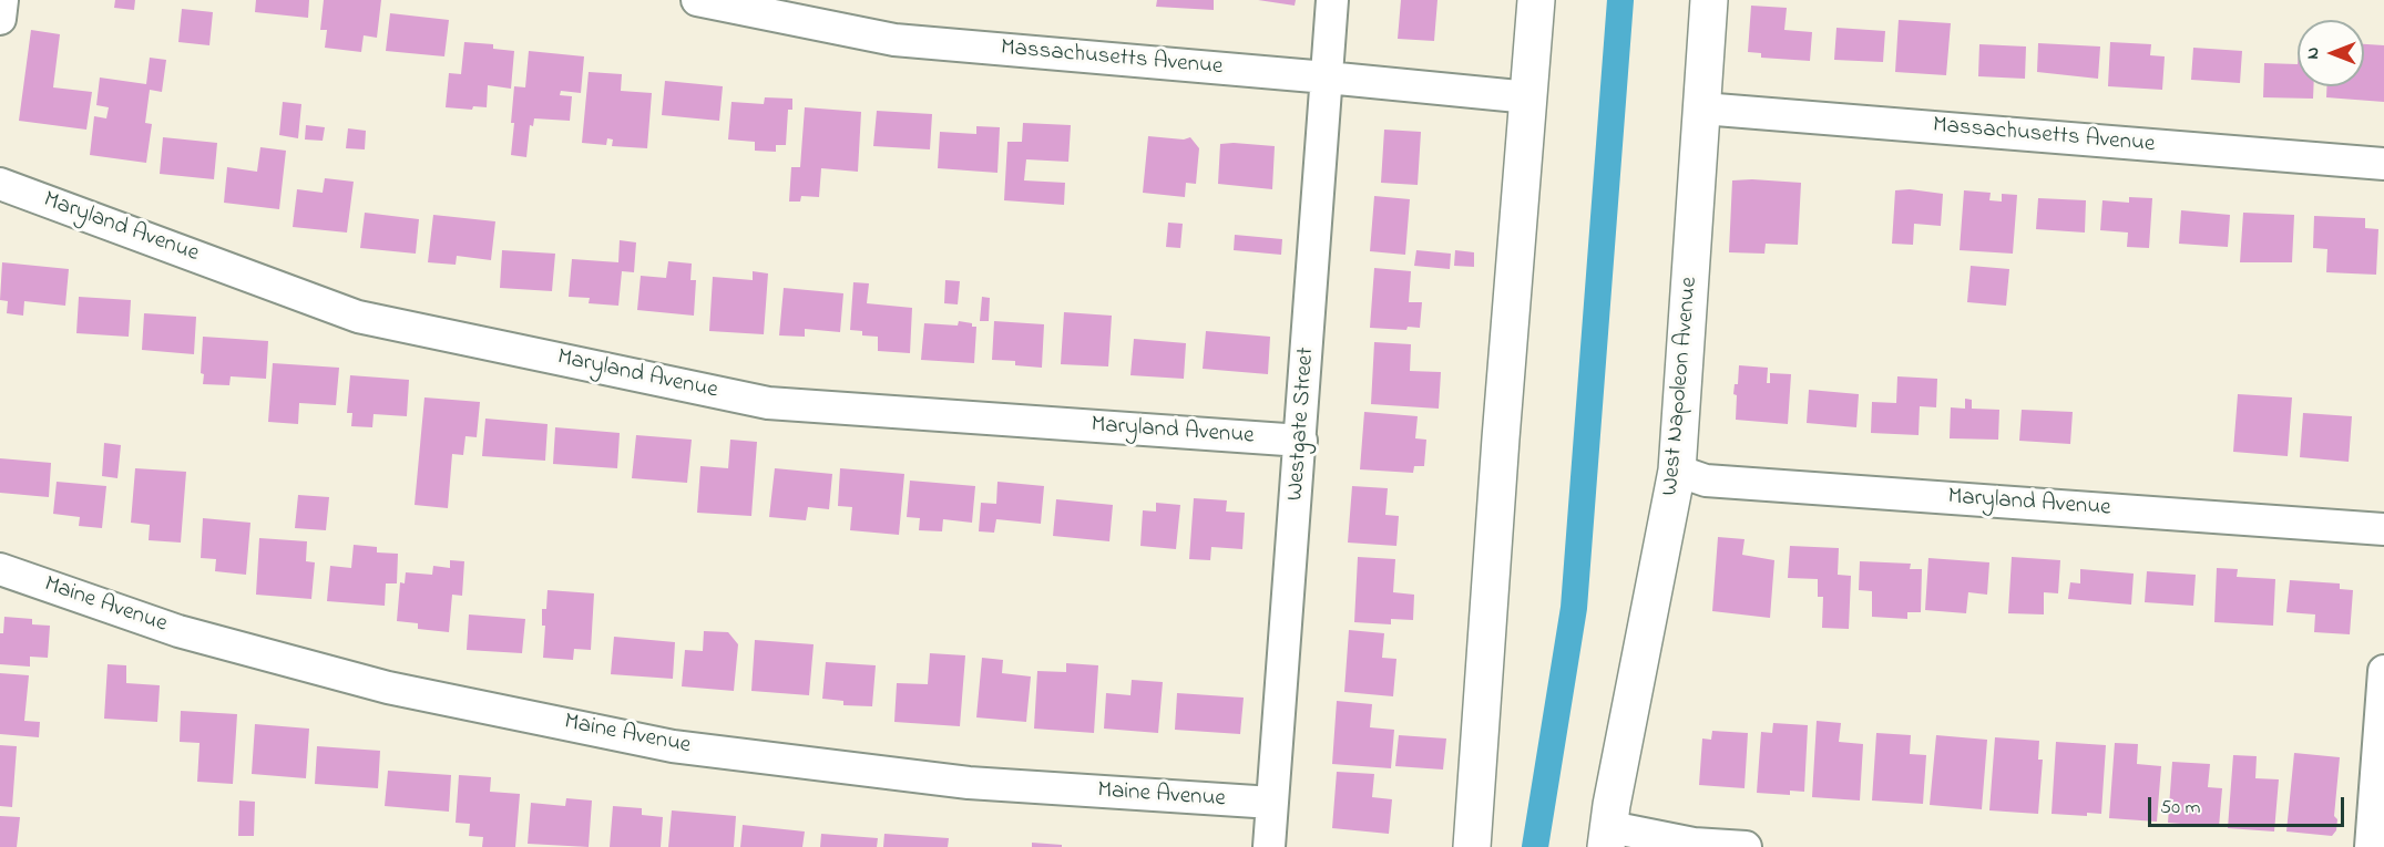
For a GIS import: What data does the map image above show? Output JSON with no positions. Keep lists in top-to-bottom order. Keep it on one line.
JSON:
{"streets":{"main road":["West Napoleon Avenue"],"street":["Massachusetts Avenue","Maryland Avenue","Westgate Street","Maine Avenue"]},"crossings":[["Massachusetts Avenue","West Napoleon Avenue"],["Massachusetts Avenue","Westgate Street"],["Maryland Avenue","West Napoleon Avenue"],["Maryland Avenue","Westgate Street"],["Westgate Street","Maine Avenue"]],"scale_bar":"50 m","north":"left"}
